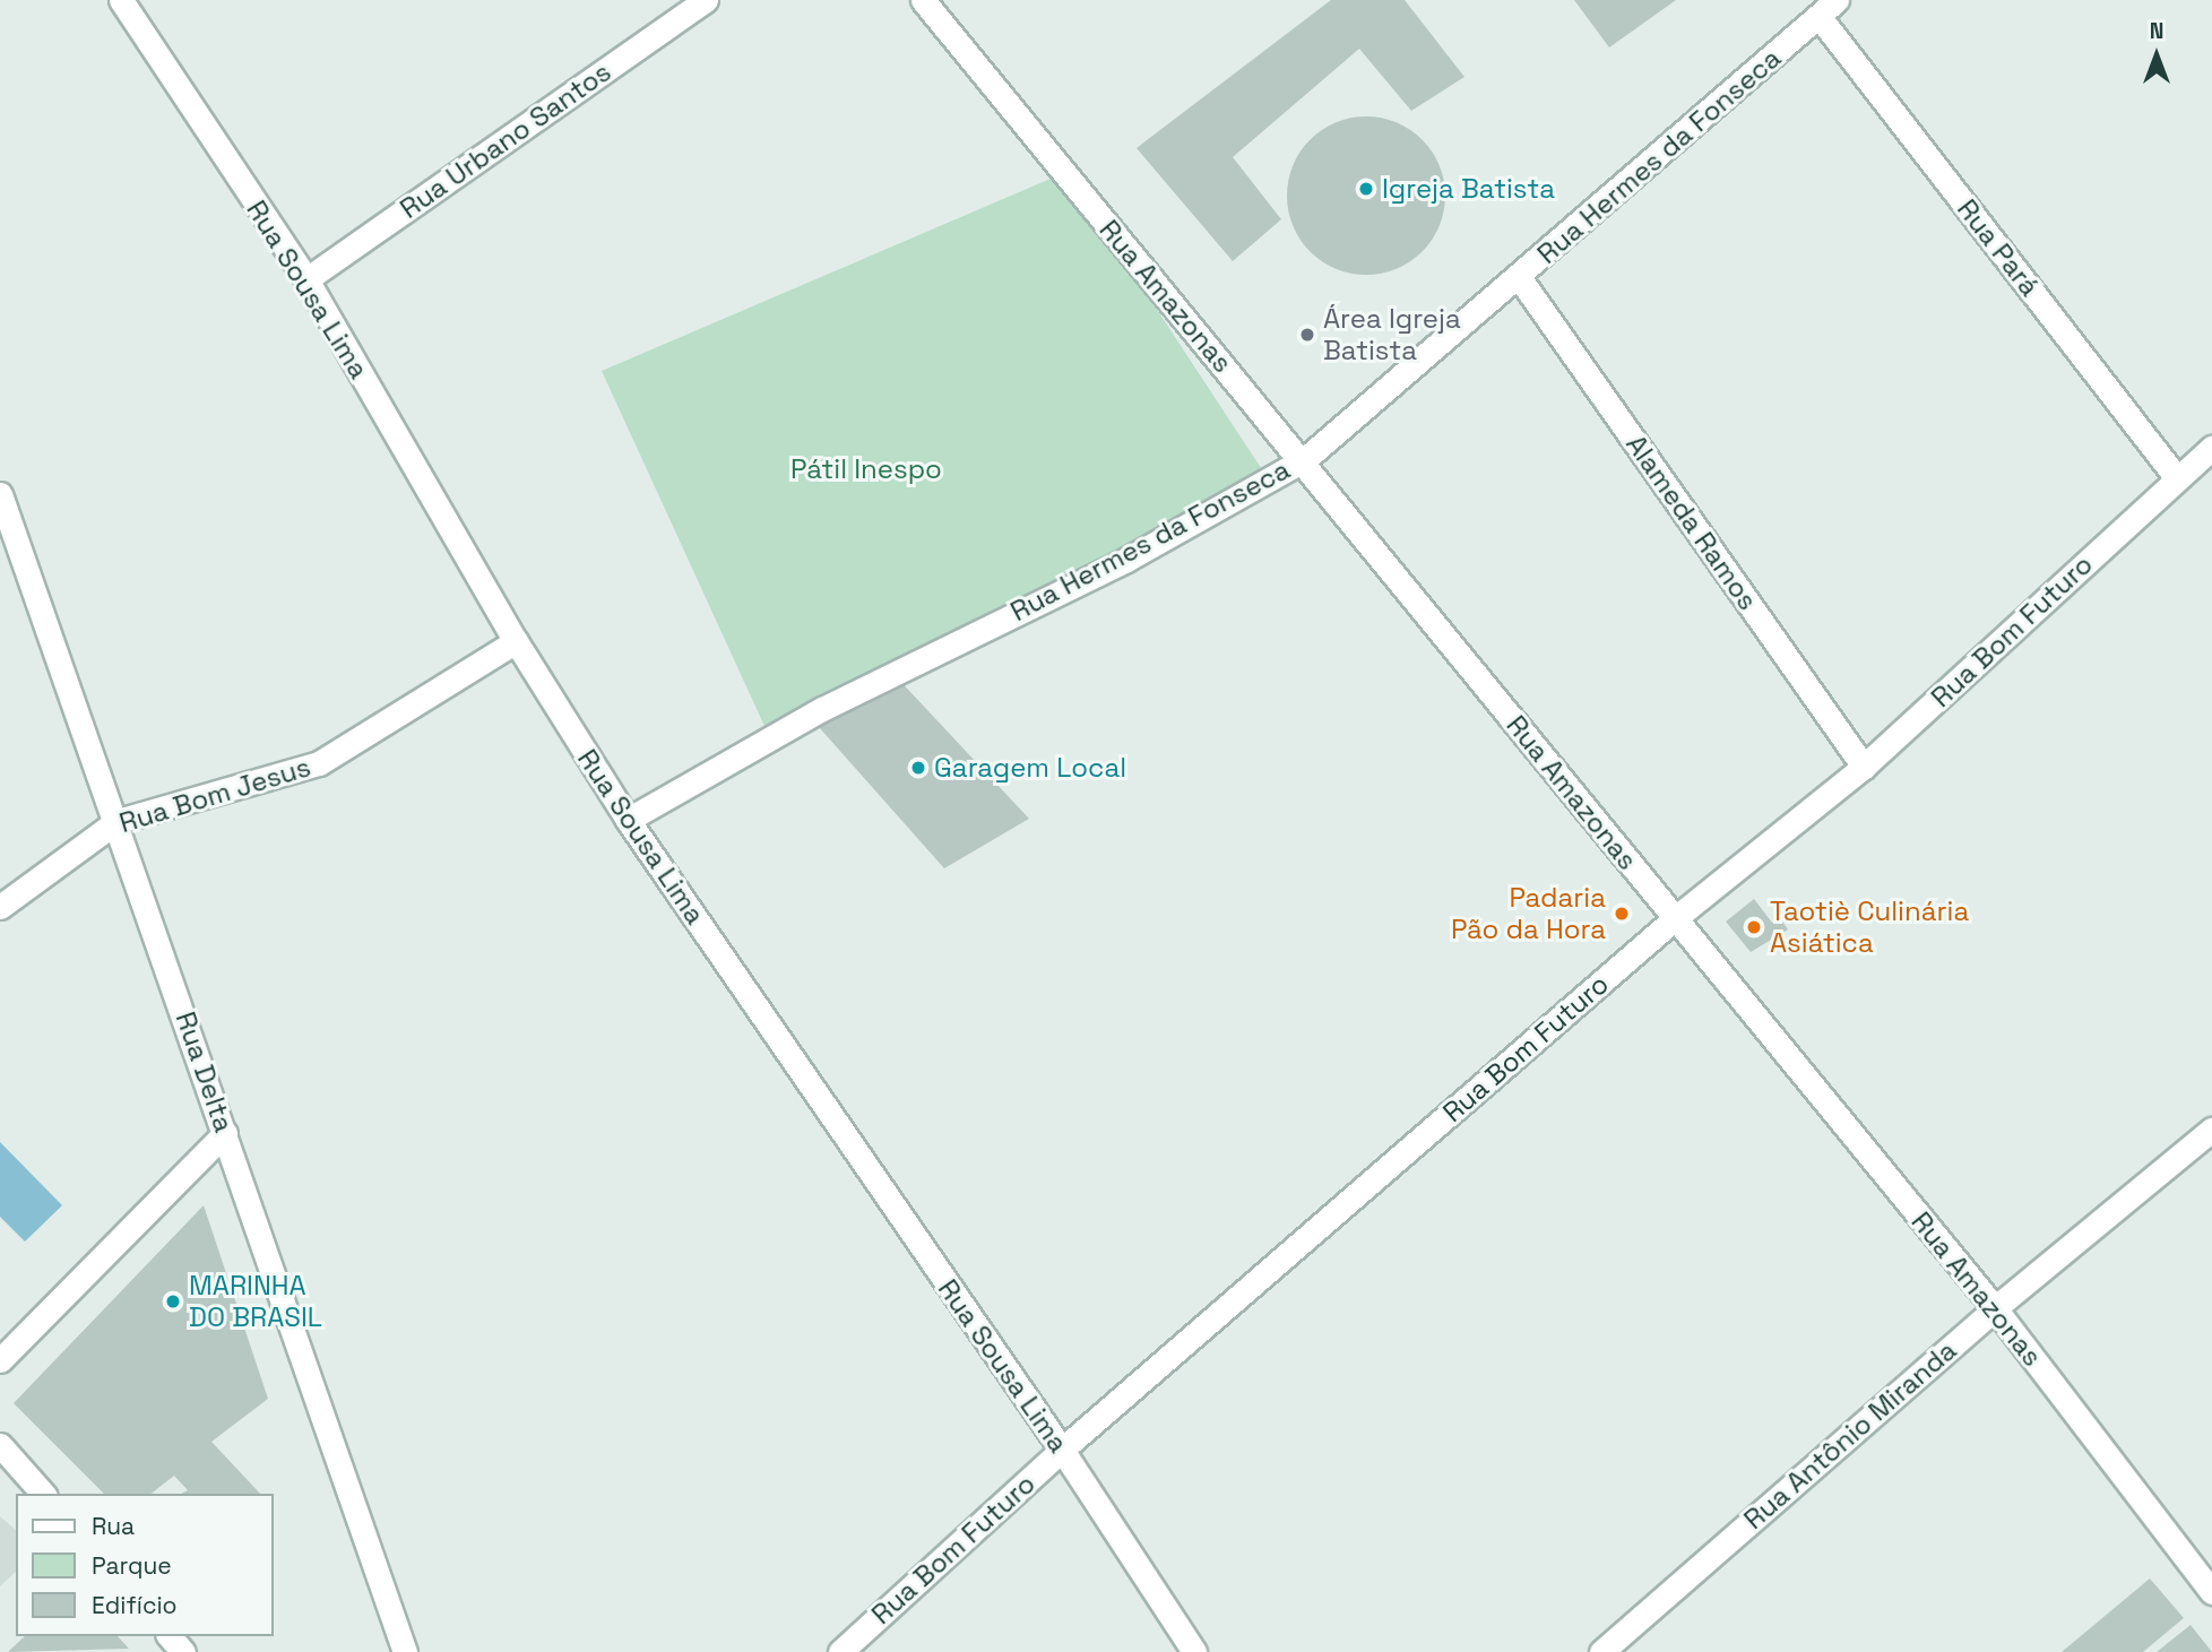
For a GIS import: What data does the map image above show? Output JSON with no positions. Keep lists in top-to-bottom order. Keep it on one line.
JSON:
{"streets":{"street":["Rua Urbano Santos","Rua Hermes da Fonseca","Rua Pará","Rua Sousa Lima","Rua Amazonas","Alameda Ramos","Rua Bom Futuro","Rua Bom Jesus","Rua Delta","Rua Antônio Miranda"]},"crossings":[["Rua Urbano Santos","Rua Sousa Lima"],["Rua Hermes da Fonseca","Rua Pará"],["Rua Hermes da Fonseca","Rua Sousa Lima"],["Rua Hermes da Fonseca","Rua Amazonas"],["Rua Hermes da Fonseca","Alameda Ramos"],["Rua Pará","Rua Bom Futuro"],["Rua Sousa Lima","Rua Bom Futuro"],["Rua Sousa Lima","Rua Bom Jesus"],["Rua Amazonas","Rua Bom Futuro"],["Rua Amazonas","Rua Antônio Miranda"],["Alameda Ramos","Rua Bom Futuro"],["Rua Bom Jesus","Rua Delta"]],"parks":["Pátil Inespo"],"places":["Igreja Batista","Área Igreja Batista","Garagem Local","Padaria Pão da Hora","Taotiè Culinária Asiática","MARINHA DO BRASIL"],"legend":["Rua","Parque","Edifício"],"north":"top"}
